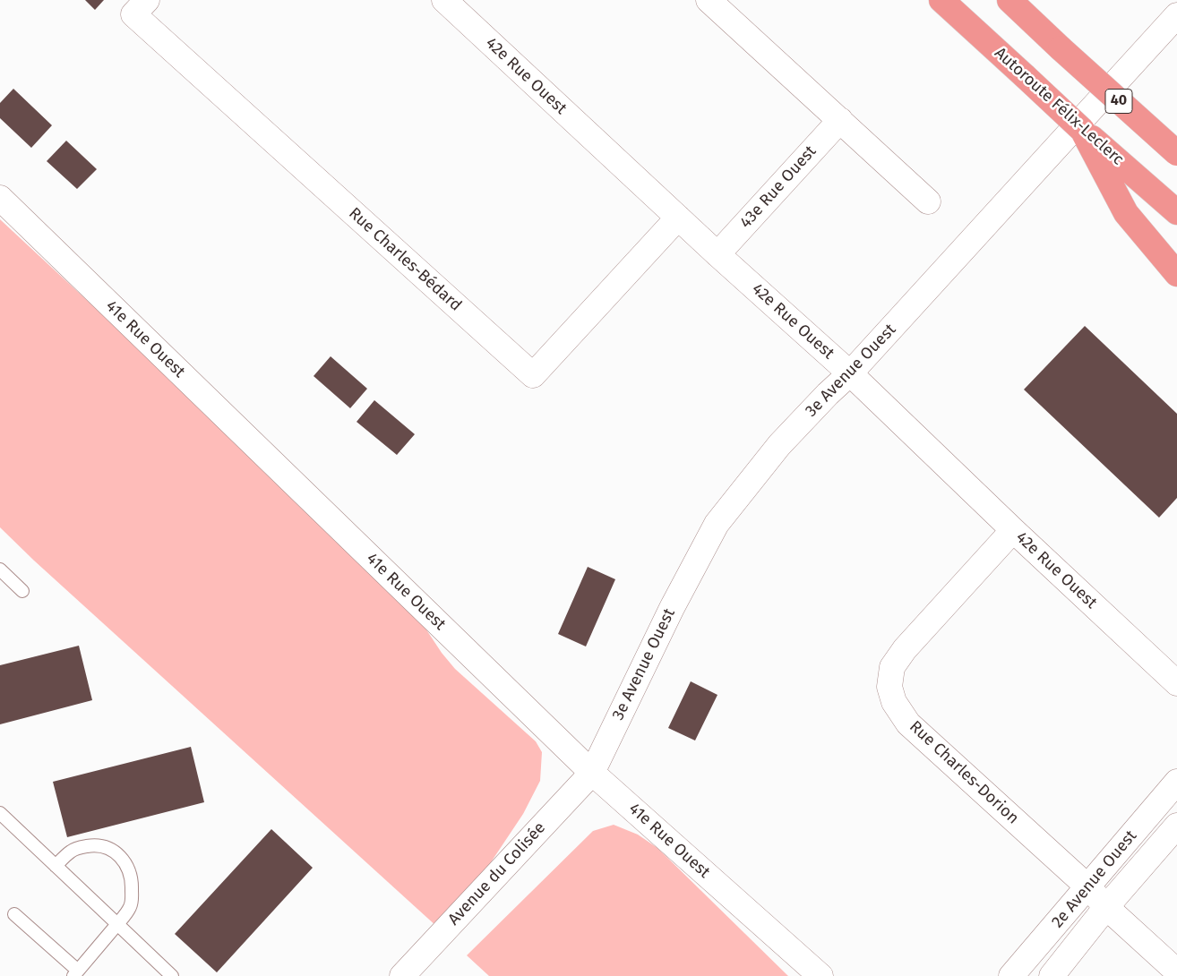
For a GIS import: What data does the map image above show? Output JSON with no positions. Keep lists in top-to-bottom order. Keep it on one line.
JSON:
{"streets":{"highway":["40","Autoroute Félix-Leclerc"],"street":["42e Rue Ouest","43e Rue Ouest","Rue Charles-Bédard","41e Rue Ouest","3e Avenue Ouest","Rue Charles-Dorion","Avenue du Colisée","2e Avenue Ouest"]},"crossings":[["42e Rue Ouest","43e Rue Ouest"],["42e Rue Ouest","Rue Charles-Bédard"],["42e Rue Ouest","3e Avenue Ouest"],["42e Rue Ouest","Rue Charles-Dorion"],["41e Rue Ouest","3e Avenue Ouest"],["41e Rue Ouest","Avenue du Colisée"],["3e Avenue Ouest","Avenue du Colisée"],["Rue Charles-Dorion","2e Avenue Ouest"]]}
